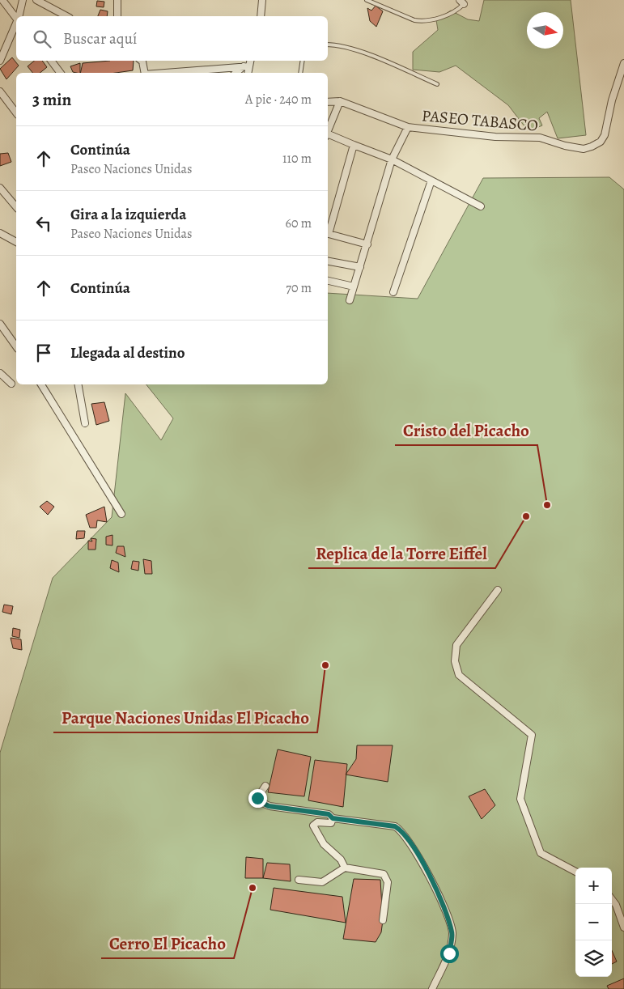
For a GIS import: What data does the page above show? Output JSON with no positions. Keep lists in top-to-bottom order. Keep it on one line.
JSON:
{"streets":{"street":["PASEO TABASCO"]},"places":["Cristo del Picacho","Replica de la Torre Eiffel","Parque Naciones Unidas El Picacho","Cerro El Picacho"],"north":"right","page":{"search":"Buscar aquí","heading":["3 min","A pie · 240 m"],"list":[["Continúa","Paseo Naciones Unidas","110 m"],["Gira a la izquierda","Paseo Naciones Unidas","60 m"],["Continúa","70 m"],"Llegada al destino"],"map_buttons":["+","−"]}}
